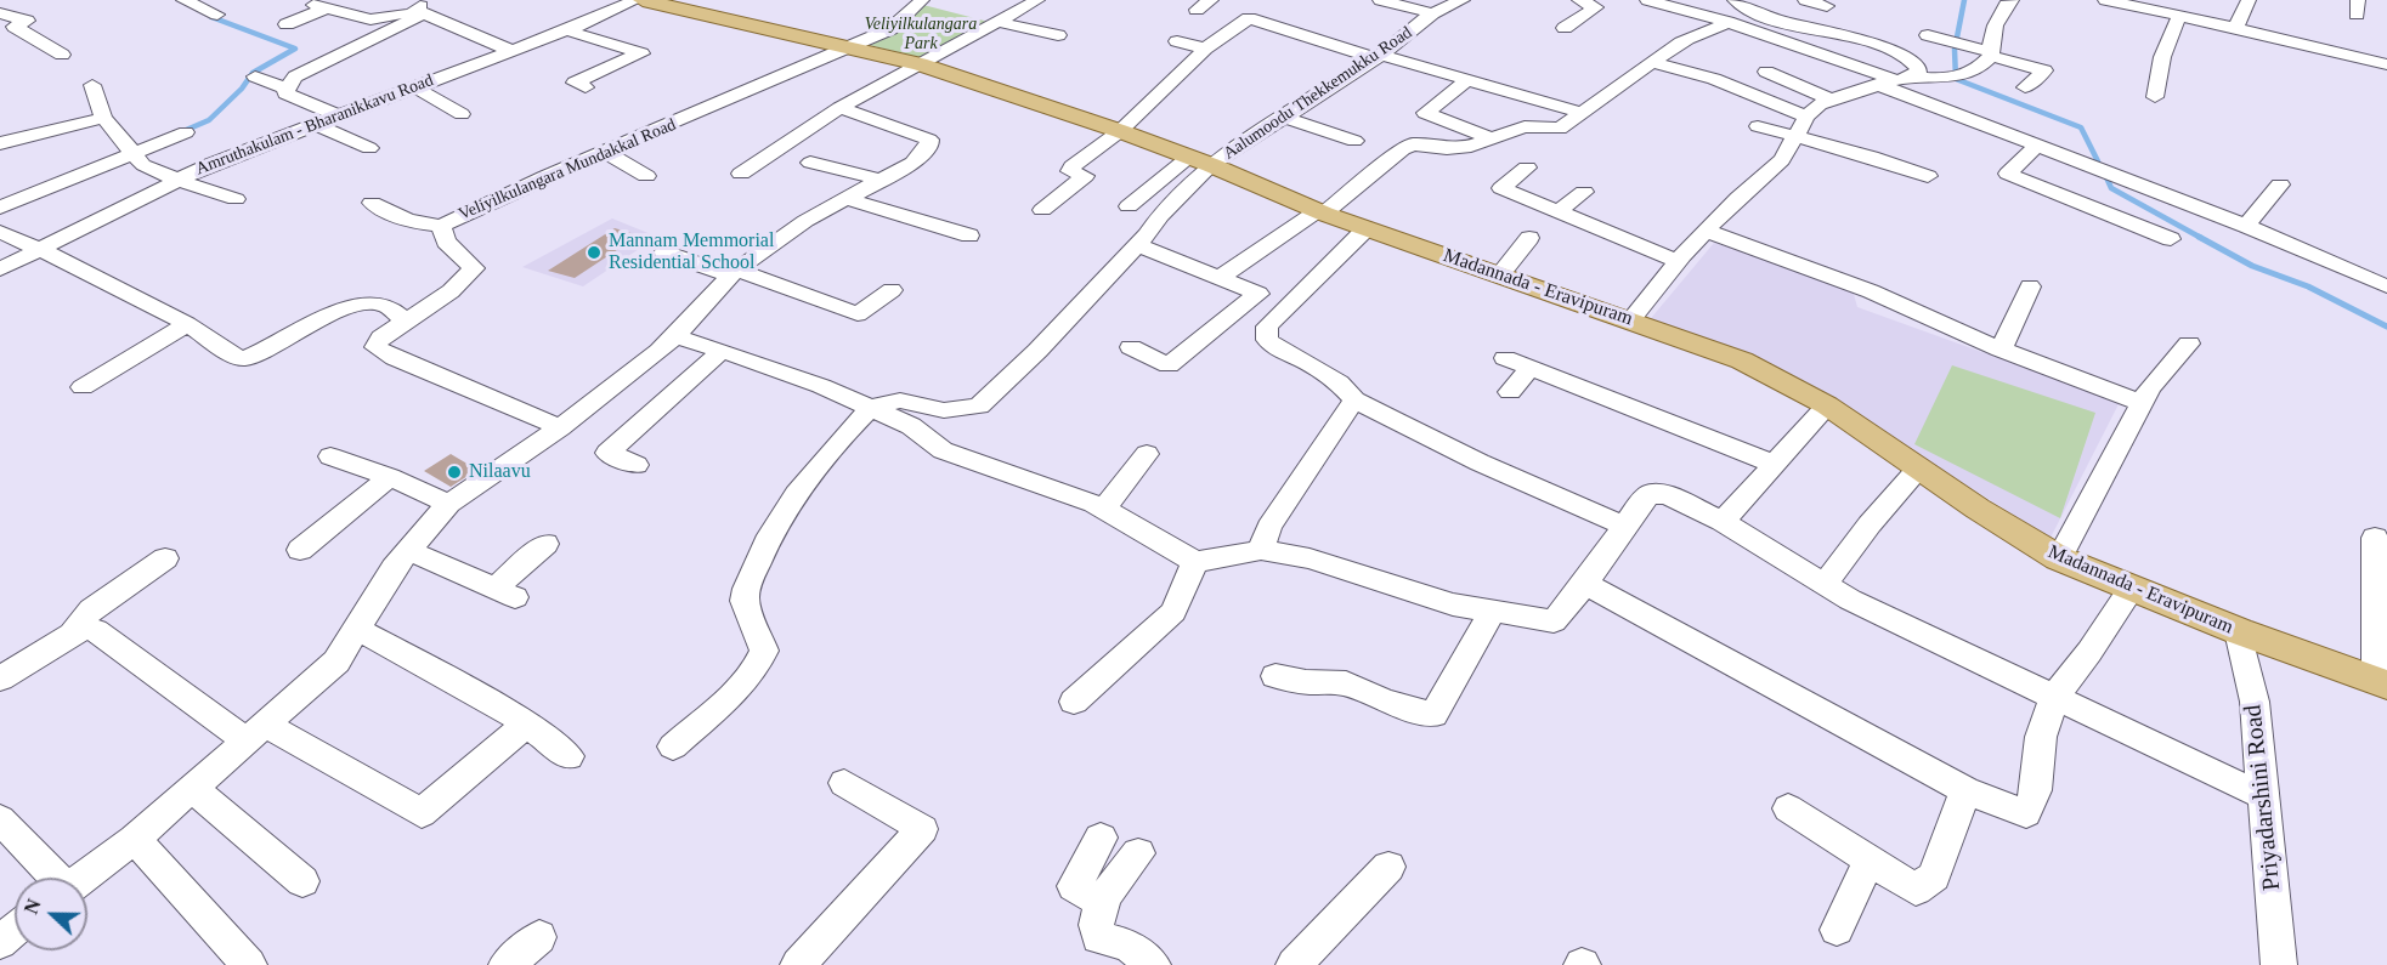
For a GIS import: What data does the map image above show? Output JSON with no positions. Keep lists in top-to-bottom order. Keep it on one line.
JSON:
{"streets":{"main road":["Madannada - Eravipuram"],"street":["Aalumoodu Thekkemukku Road","Amruthakulam - Bharanikkavu Road","Veliyilkulangara Mundakkal Road","Priyadarshini Road"]},"crossings":[["Aalumoodu Thekkemukku Road","Madannada - Eravipuram"],["Amruthakulam - Bharanikkavu Road","Madannada - Eravipuram"],["Veliyilkulangara Mundakkal Road","Madannada - Eravipuram"],["Madannada - Eravipuram","Priyadarshini Road"]],"parks":["Veliyilkulangara Park"],"places":["Mannam Memmorial Residential School","Nilaavu"],"north":"left"}
